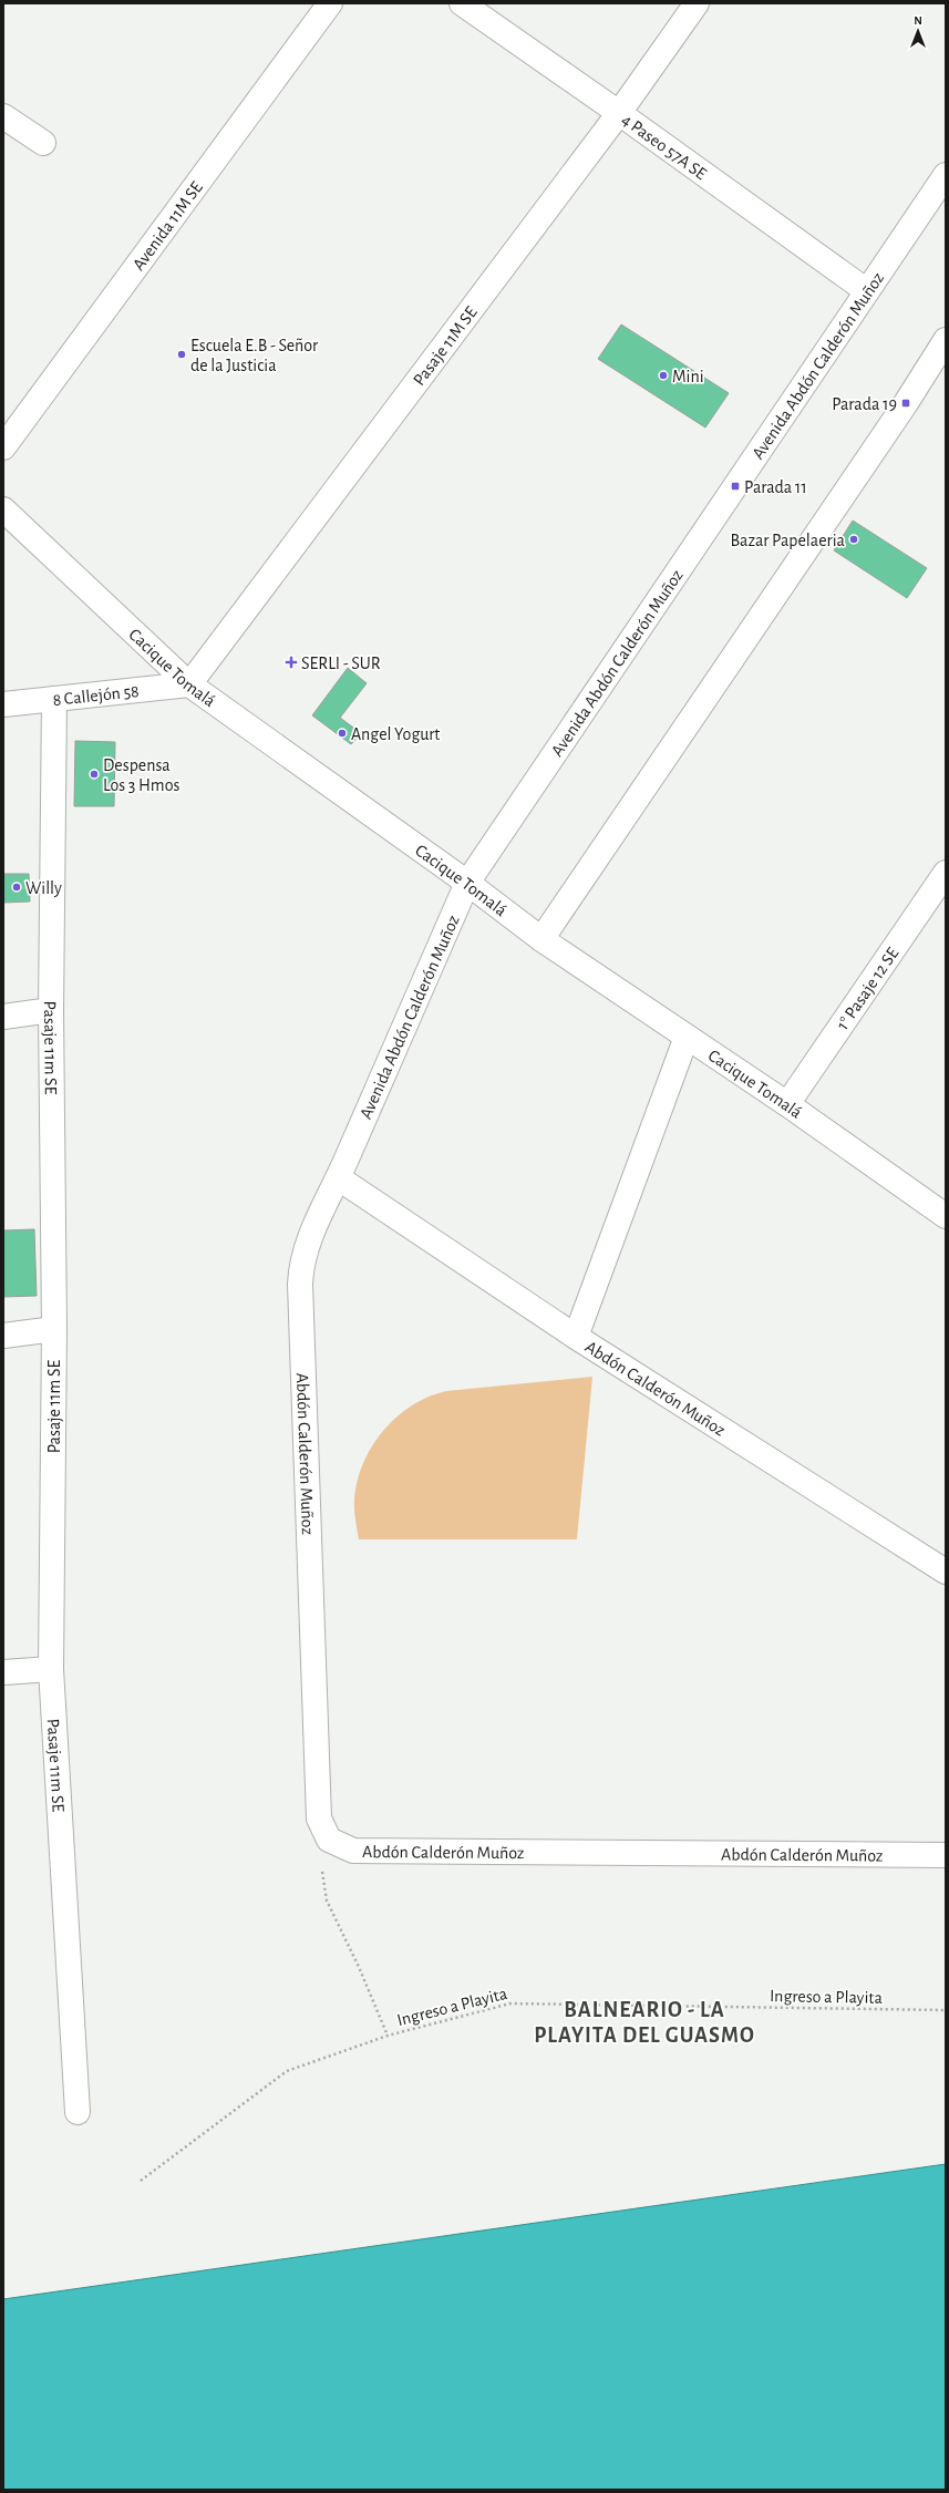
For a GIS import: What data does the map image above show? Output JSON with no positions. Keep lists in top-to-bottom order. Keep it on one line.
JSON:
{"streets":{"street":["4 Paseo 57A SE","Avenida 11M SE","Pasaje 11M SE","Avenida Abdón Calderón Muñoz","Cacique Tomalá","8 Callejón 58","1° Pasaje 12 SE","Pasaje 11m SE","Abdón Calderón Muñoz"],"path":["Ingreso a Playita"]},"crossings":[["4 Paseo 57A SE","Pasaje 11M SE"],["4 Paseo 57A SE","Avenida Abdón Calderón Muñoz"],["Pasaje 11M SE","Cacique Tomalá"],["Pasaje 11M SE","8 Callejón 58"],["Avenida Abdón Calderón Muñoz","Cacique Tomalá"],["Avenida Abdón Calderón Muñoz","Abdón Calderón Muñoz"],["Cacique Tomalá","8 Callejón 58"],["Cacique Tomalá","1° Pasaje 12 SE"],["8 Callejón 58","Pasaje 11m SE"]],"districts":["BALNEARIO - LA PLAYITA DEL GUASMO"],"places":{"other":["Escuela E.B - Señor de la Justicia","Mini","Bazar Papelaeria","Angel Yogurt","Despensa Los 3 Hmos","Willy"],"transit":["Parada 19","Parada 11"],"health":["SERLI - SUR"]},"north":"top"}
